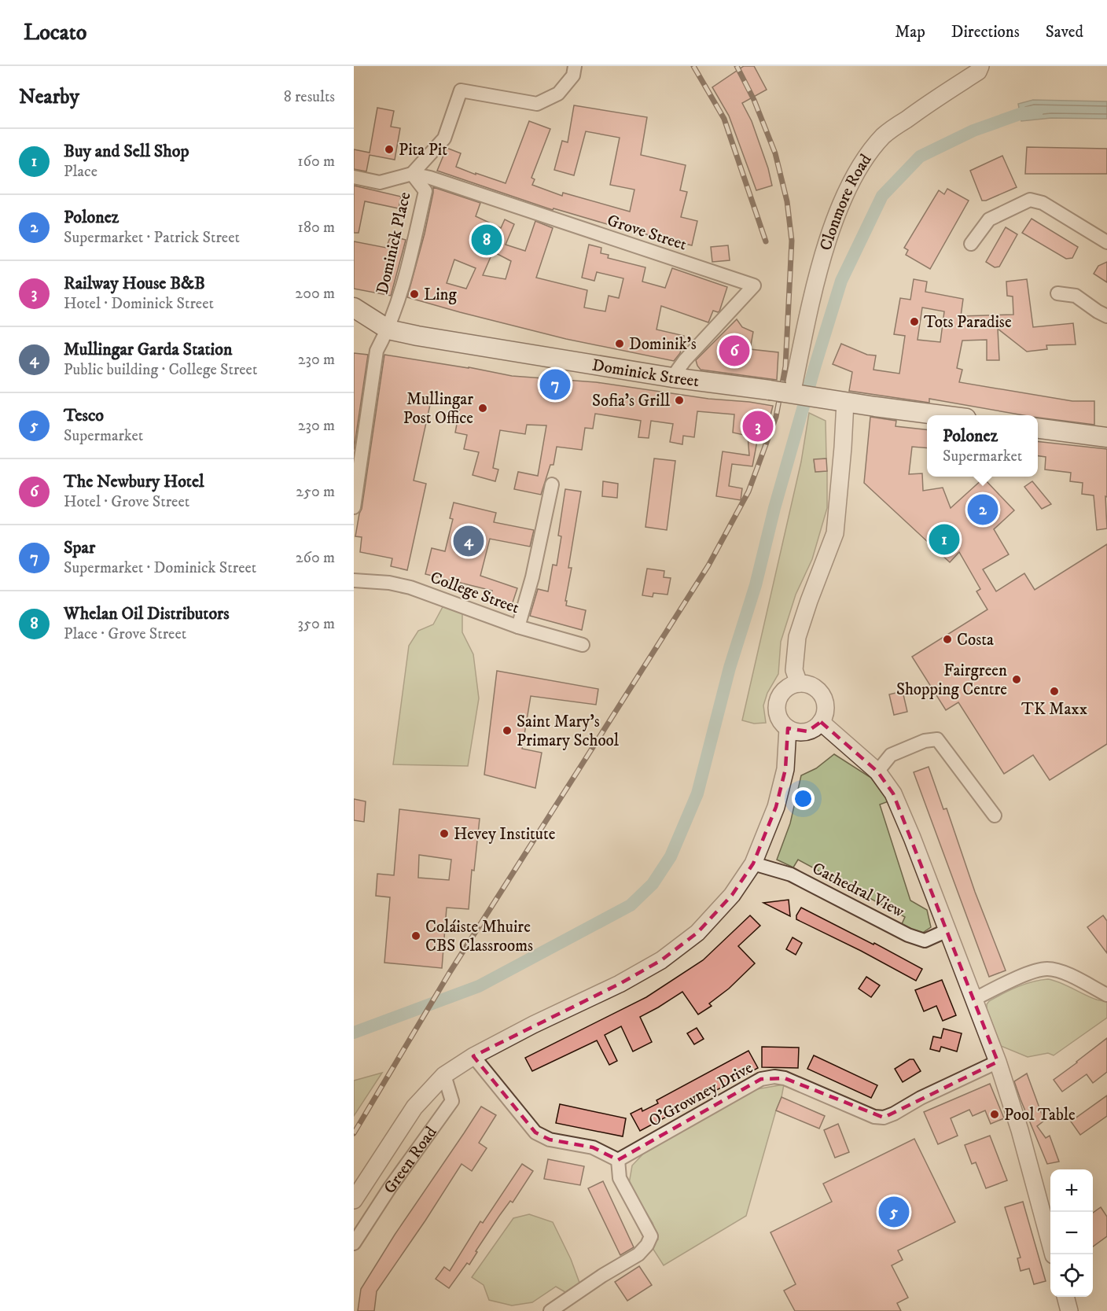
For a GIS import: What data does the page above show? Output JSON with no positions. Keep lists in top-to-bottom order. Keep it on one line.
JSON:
{"streets":{"main road":["Dominick Street"],"street":["Clonmore Road","Grove Street","Dominick Place","College Street","Cathedral View","O'Growney Drive","Green Road"]},"crossings":[["Clonmore Road","Dominick Street"],["Grove Street","Dominick Place"],["Grove Street","Dominick Street"],["Dominick Place","Dominick Street"]],"places":["Pita Pit","Ling","Tots Paradise","Dominik's","Sofia's Grill","Mullingar Post Office","Costa","Fairgreen Shopping Centre","TK Maxx","Saint Mary's Primary School","Hevey Institute","Coláiste Mhuire CBS Classrooms","Pool Table"],"page":{"header":"Locato","nav":["Map","Directions","Saved"],"heading":["Nearby","8 results"],"list":[{"mark":"1","name":"Buy and Sell Shop","note":"Place","value":"160 m"},{"mark":"2","name":"Polonez","note":"Supermarket · Patrick Street","value":"180 m"},{"mark":"3","name":"Railway House B&B","note":"Hotel · Dominick Street","value":"200 m"},{"mark":"4","name":"Mullingar Garda Station","note":"Public building · College Street","value":"230 m"},{"mark":"5","name":"Tesco","note":"Supermarket","value":"230 m"},{"mark":"6","name":"The Newbury Hotel","note":"Hotel · Grove Street","value":"250 m"},{"mark":"7","name":"Spar","note":"Supermarket · Dominick Street","value":"260 m"},{"mark":"8","name":"Whelan Oil Distributors","note":"Place · Grove Street","value":"350 m"}],"pins":["8","6","7","3","2","1","4","5"],"popup":["Polonez","Supermarket"],"map_buttons":["+","−"]}}
